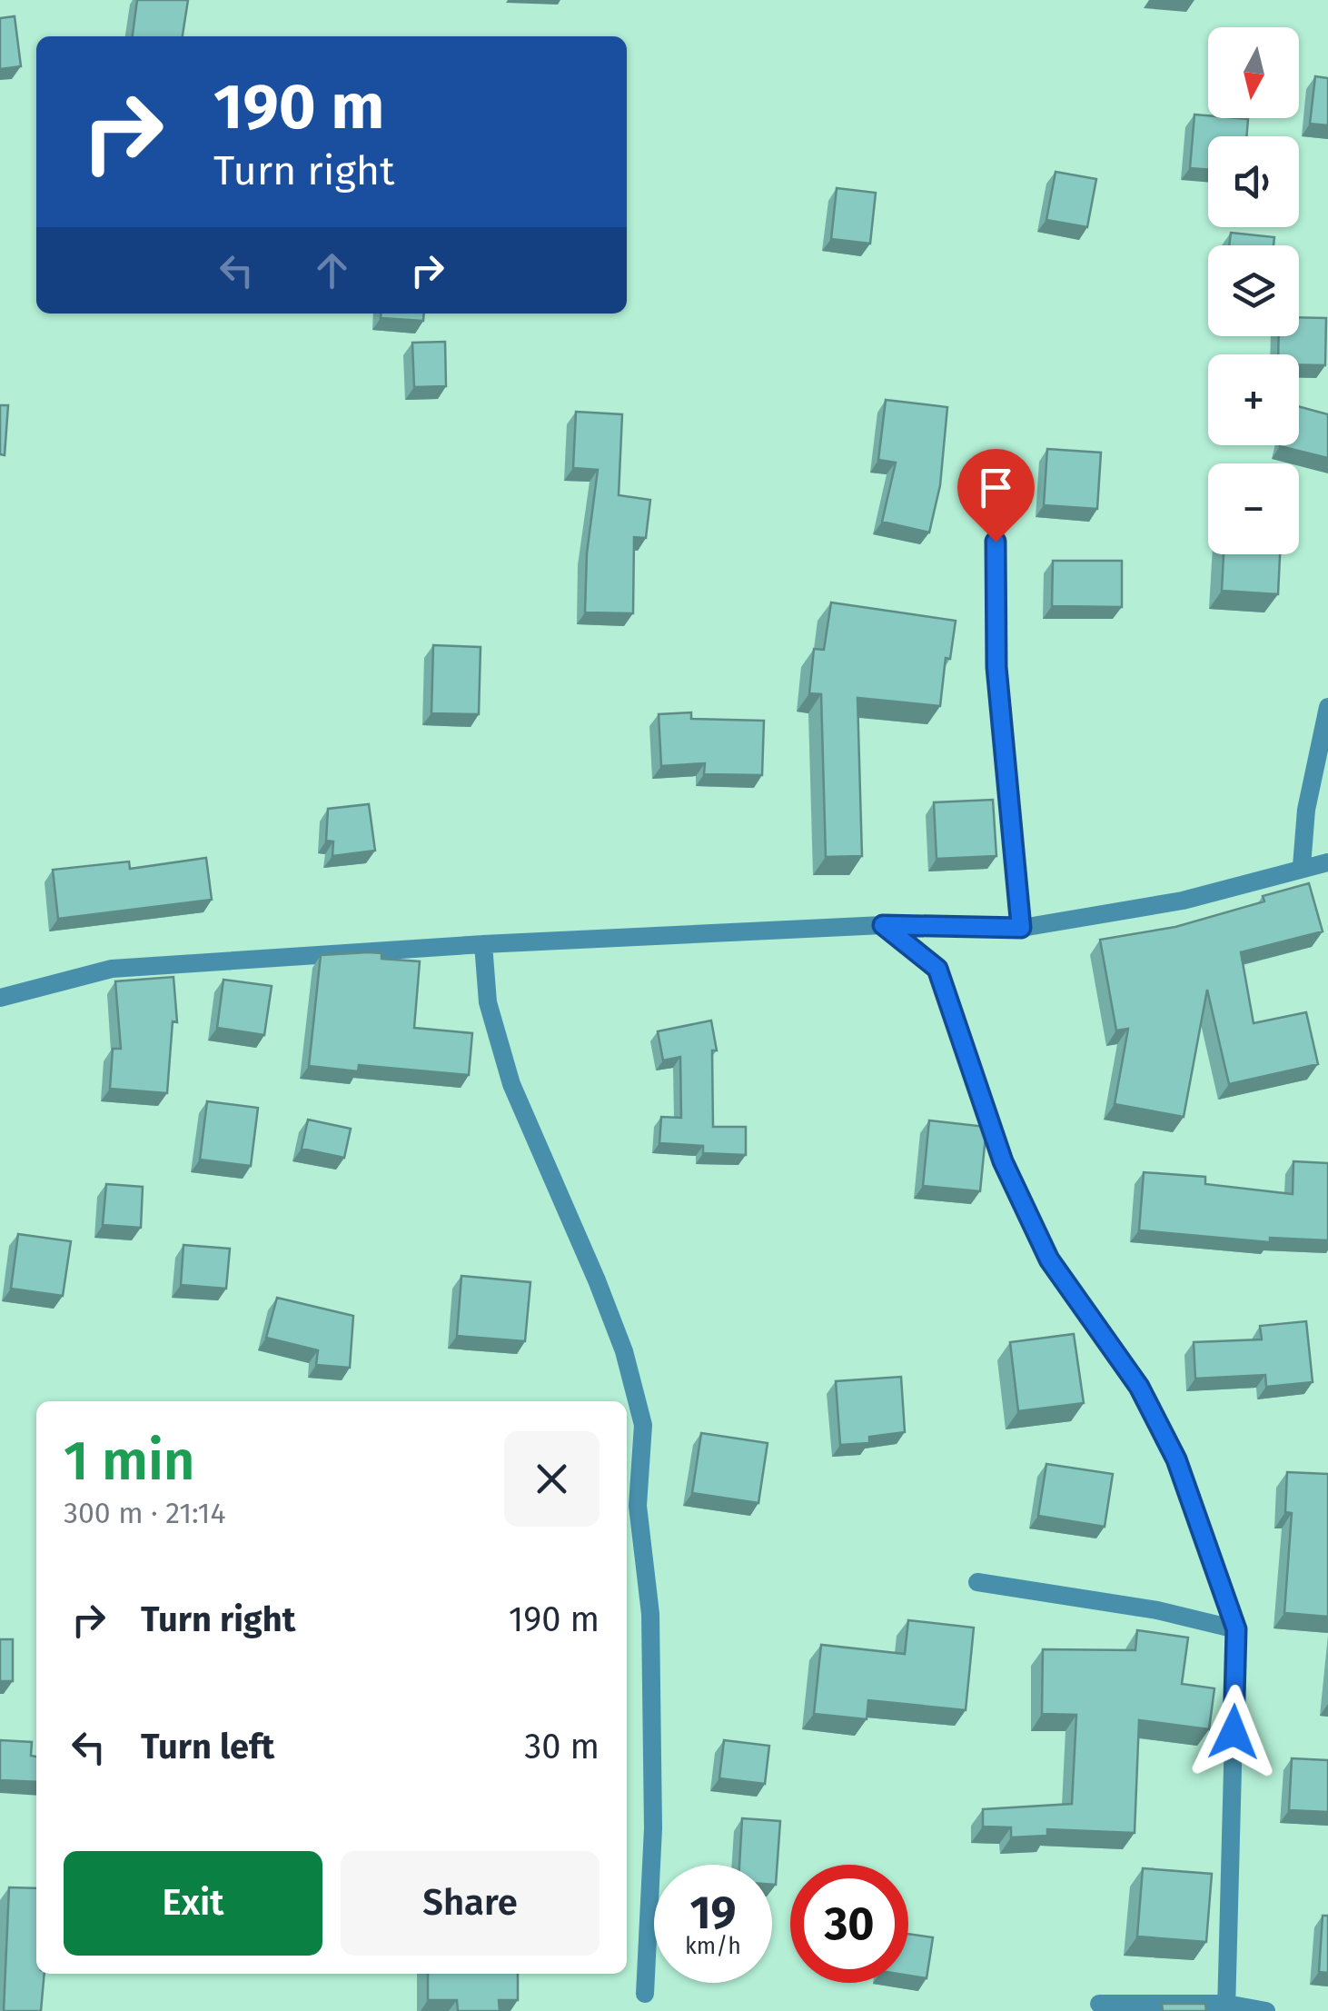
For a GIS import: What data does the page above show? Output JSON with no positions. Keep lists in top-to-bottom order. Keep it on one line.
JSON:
{"north":"bottom","page":{"map_buttons":["+","−"],"turn":["190 m","Turn right"],"heading":["1 min","300 m · 21:14"],"list":[{"name":"Turn right","value":"190 m"},{"name":"Turn left","value":"30 m"}],"buttons":["Exit","Share"],"speed":"19 km/h","limit":"30"}}
